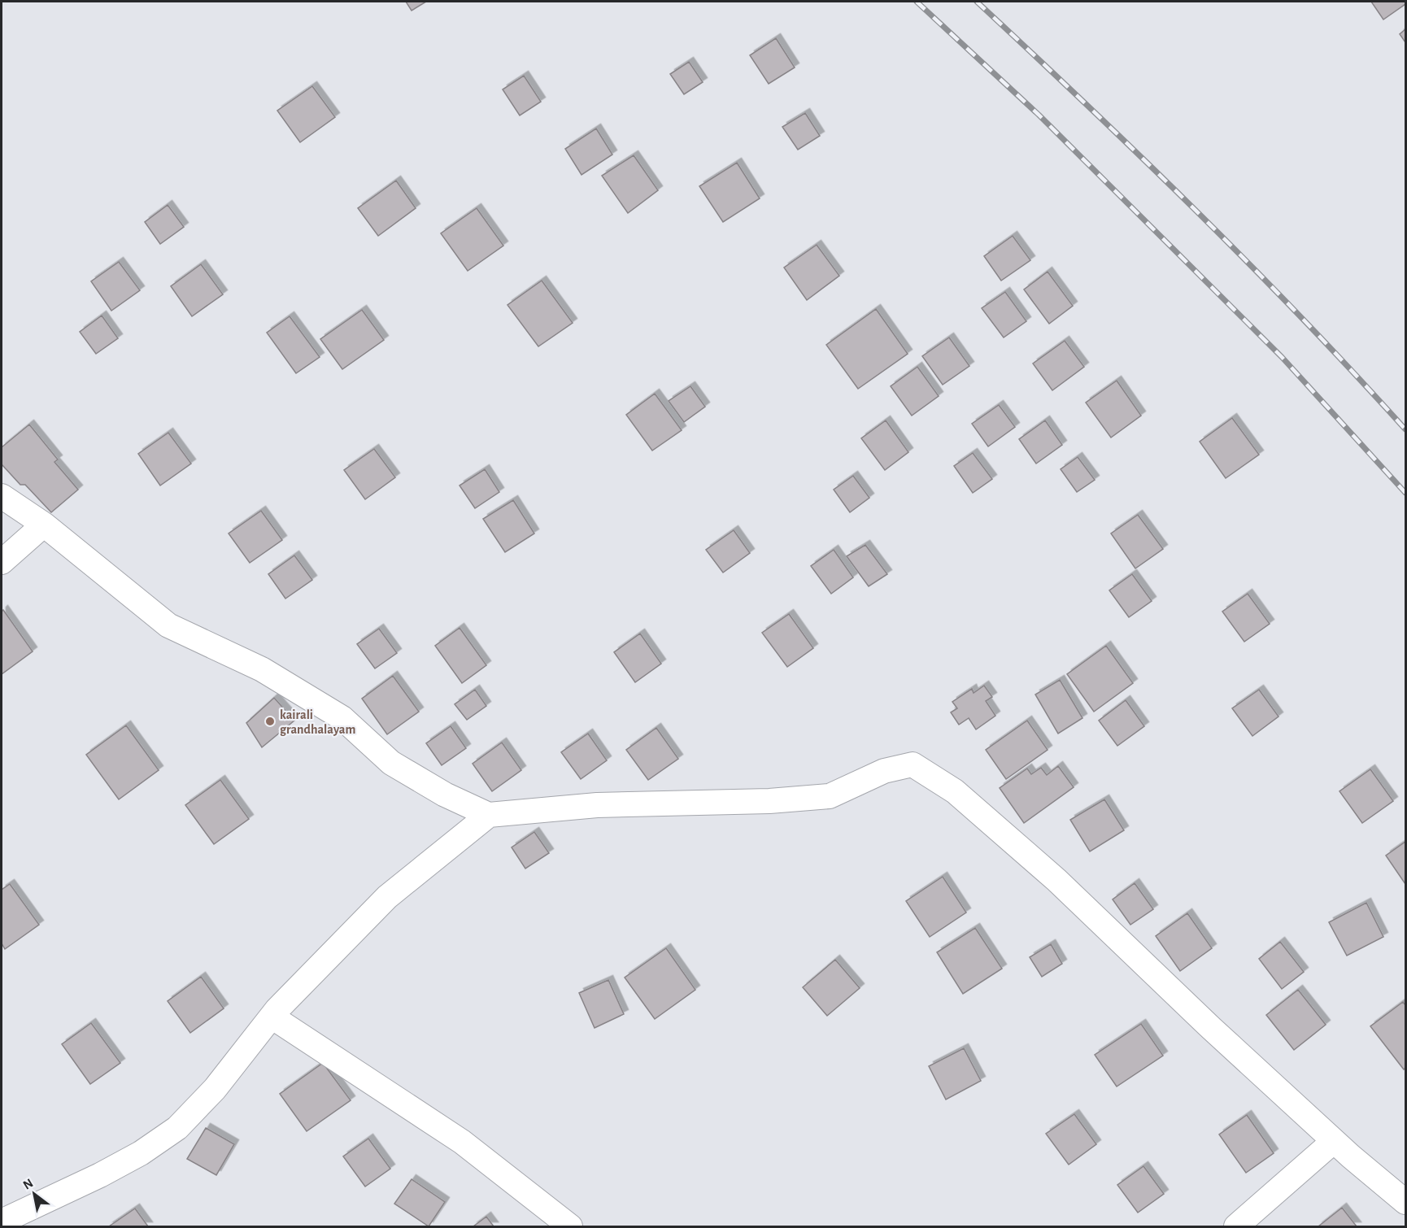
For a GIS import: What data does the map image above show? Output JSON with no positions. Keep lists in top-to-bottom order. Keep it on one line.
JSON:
{"places":["kairali grandhalayam"],"north":"top left"}
